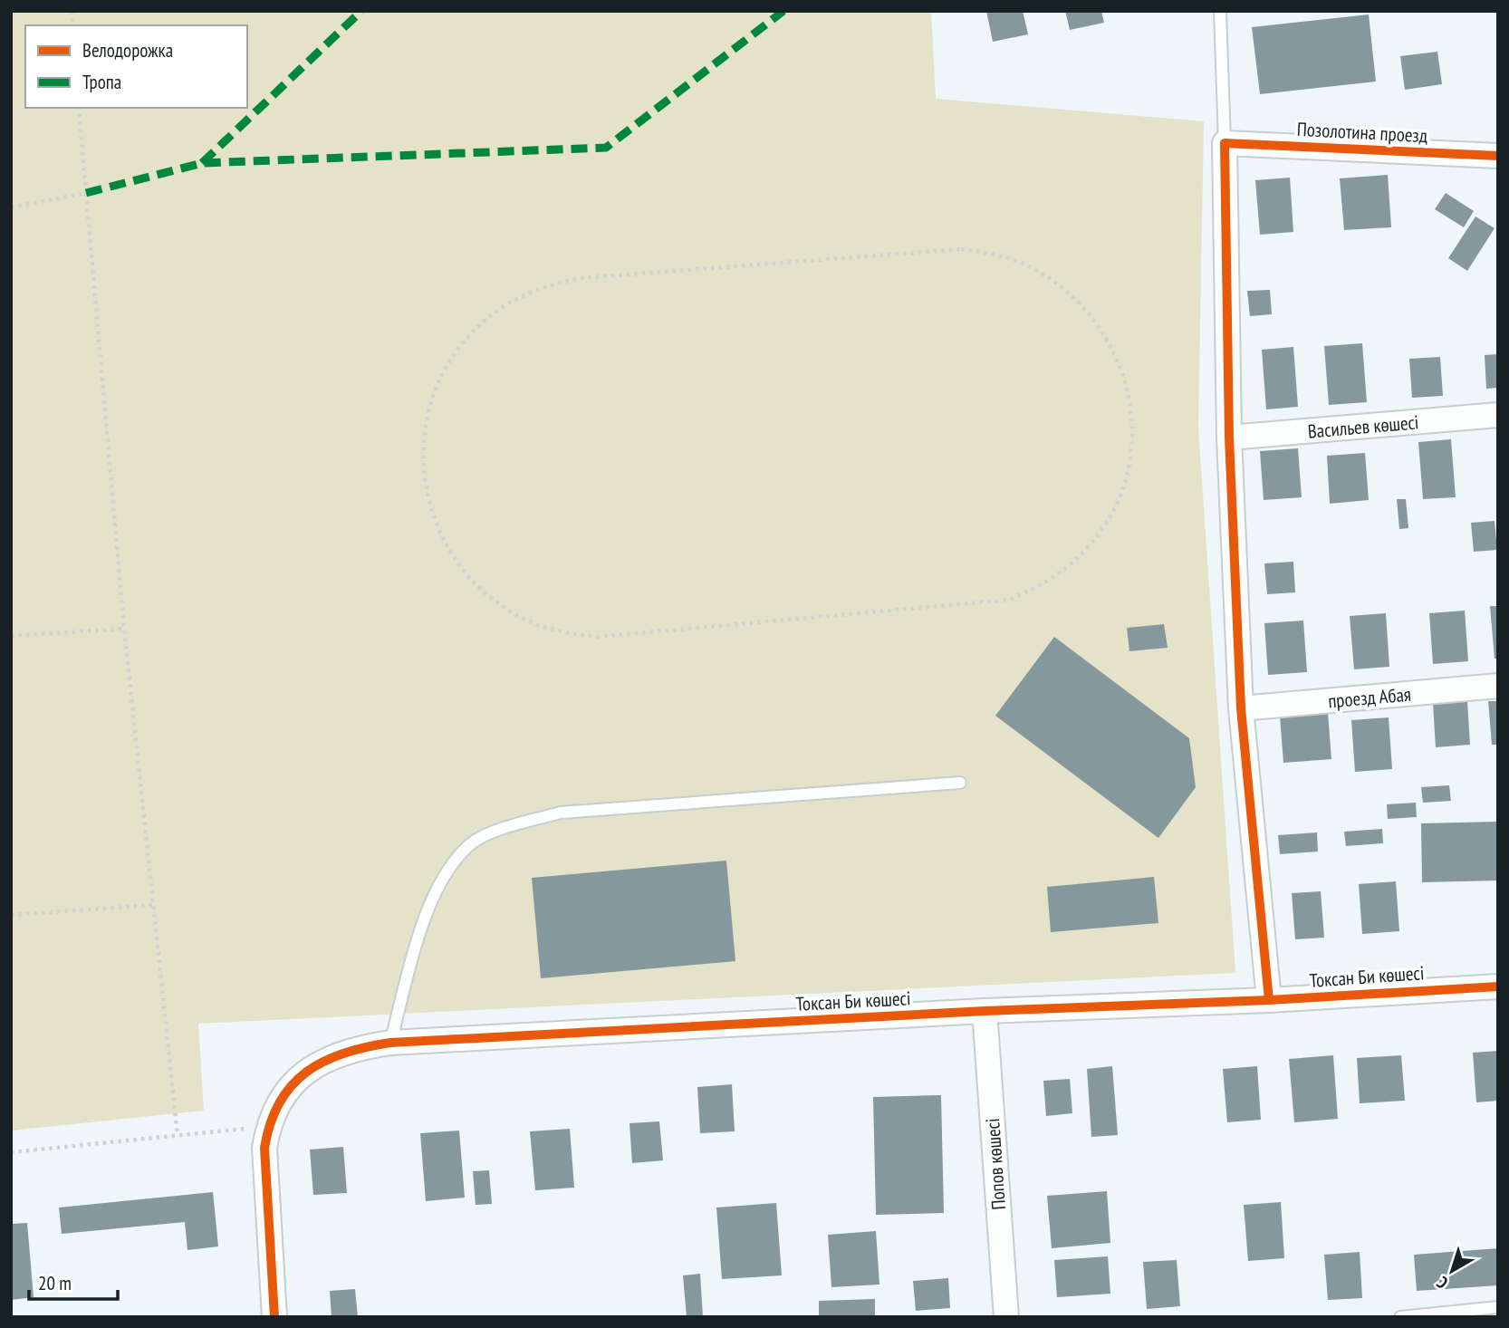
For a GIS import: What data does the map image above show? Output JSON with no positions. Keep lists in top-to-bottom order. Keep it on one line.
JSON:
{"streets":{"street":["Позолотина проезд","Васильев көшесі","проезд Абая","Токсан Би көшесі","Попов көшесі"]},"crossings":[["Токсан Би көшесі","Попов көшесі"]],"legend":["Велодорожка","Тропа"],"scale_bar":"20 m","north":"bottom left"}
